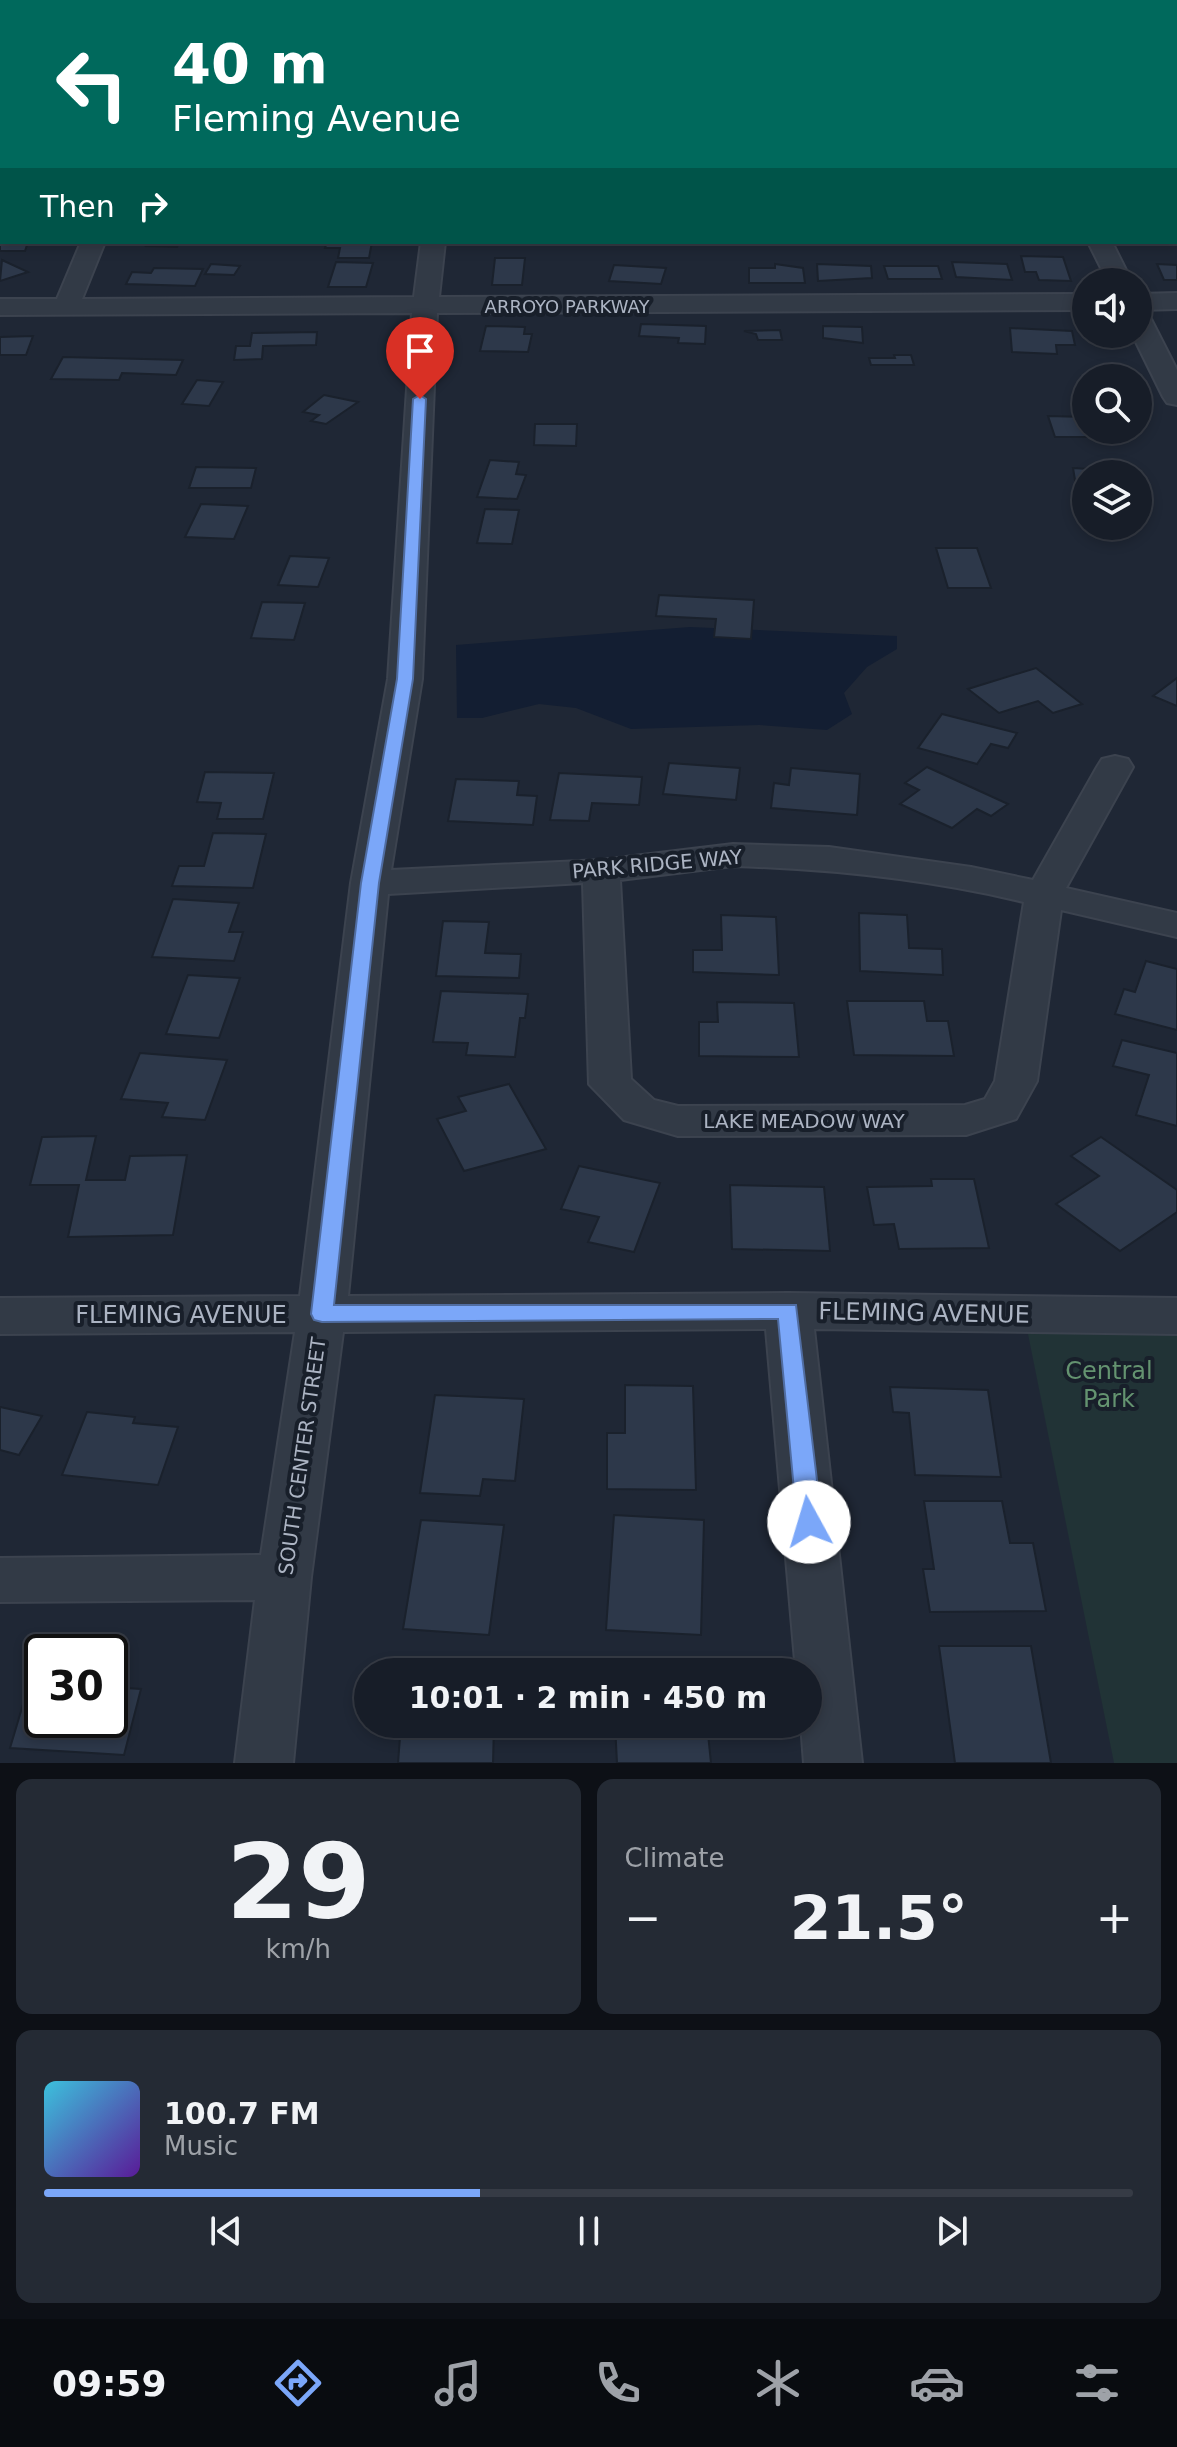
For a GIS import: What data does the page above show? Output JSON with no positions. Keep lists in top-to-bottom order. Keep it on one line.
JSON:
{"streets":{"street":["ARROYO PARKWAY","PARK RIDGE WAY","LAKE MEADOW WAY","FLEMING AVENUE","SOUTH CENTER STREET"]},"crossings":[["ARROYO PARKWAY","SOUTH CENTER STREET"],["PARK RIDGE WAY","LAKE MEADOW WAY"],["PARK RIDGE WAY","SOUTH CENTER STREET"],["FLEMING AVENUE","SOUTH CENTER STREET"]],"parks":["Central Park"],"page":{"turn":["40 m","Fleming Avenue"],"then":"Then","limit":"30","trip":"10:01 · 2 min · 450 m","tile":[["29","km/h"],"Climate"],"heat":["−","21.5°","+"],"song":["100.7 FM","Music"],"tabs":"09:59"}}
